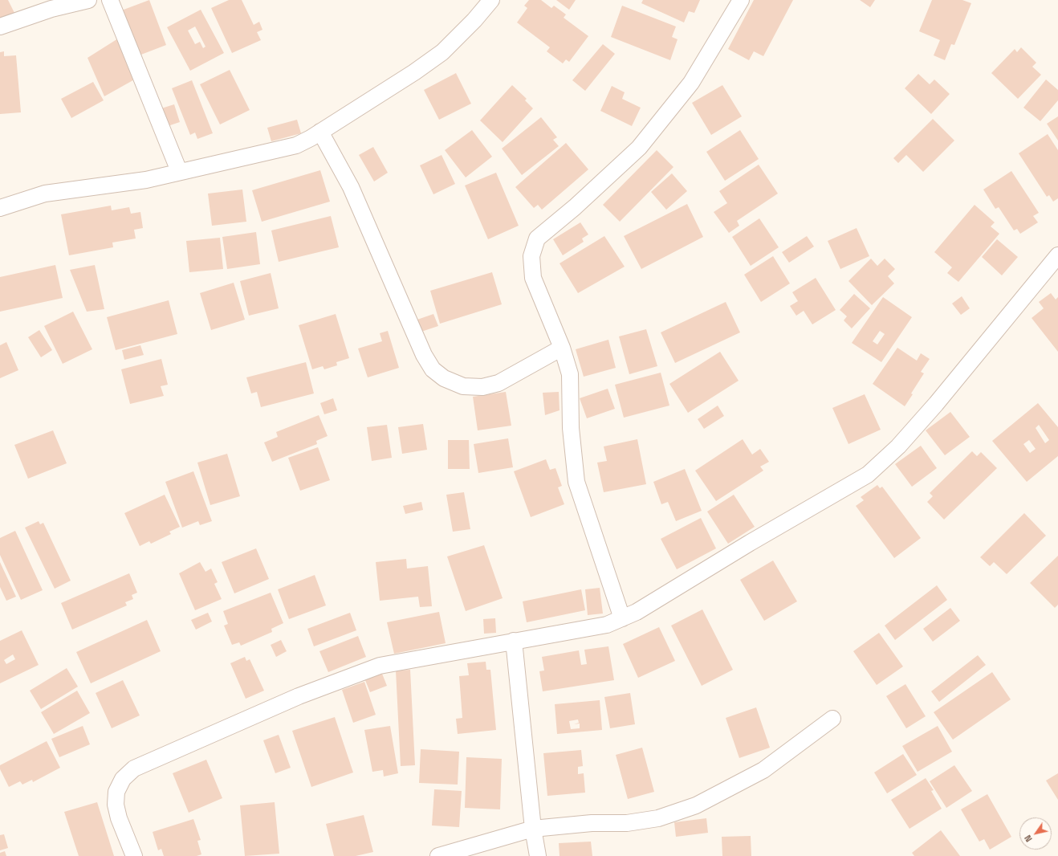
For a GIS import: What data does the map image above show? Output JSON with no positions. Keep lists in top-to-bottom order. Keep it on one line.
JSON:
{"north":"bottom left"}
